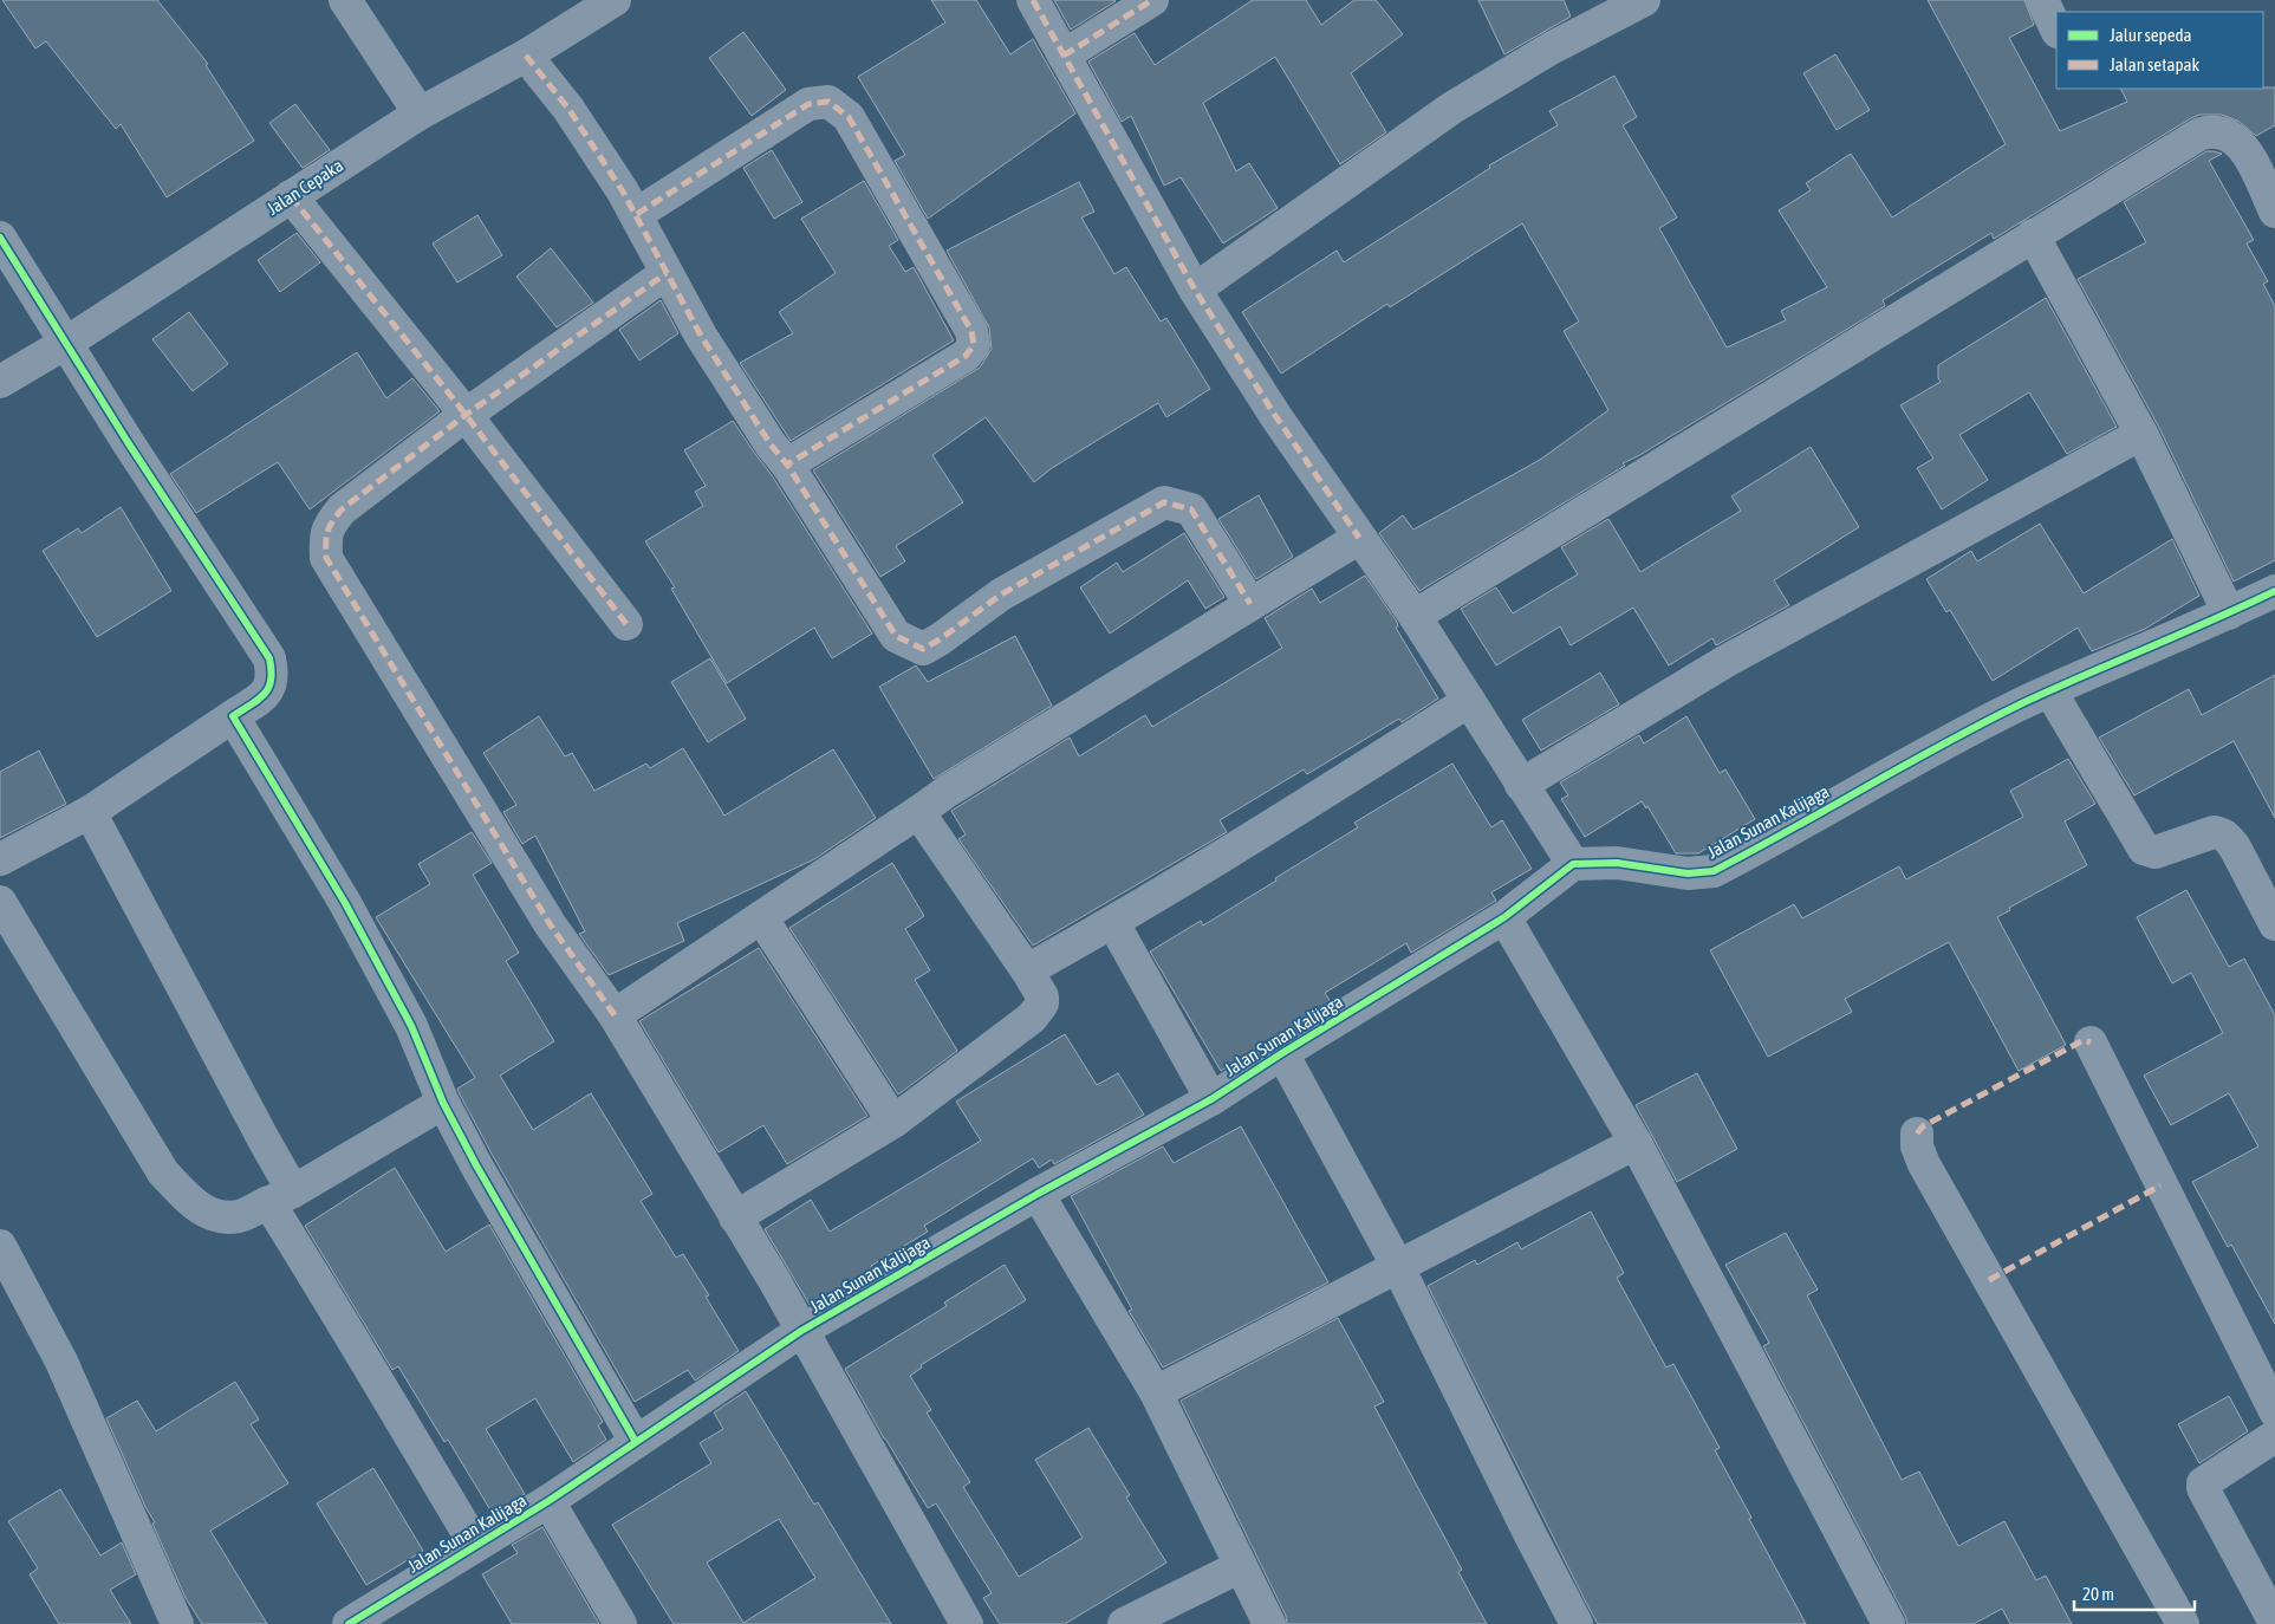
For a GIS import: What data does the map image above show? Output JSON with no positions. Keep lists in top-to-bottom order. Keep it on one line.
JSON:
{"streets":{"street":["Jalan Cepaka","Jalan Sunan Kalijaga"]},"legend":["Jalur sepeda","Jalan setapak"],"scale_bar":"20 m"}
